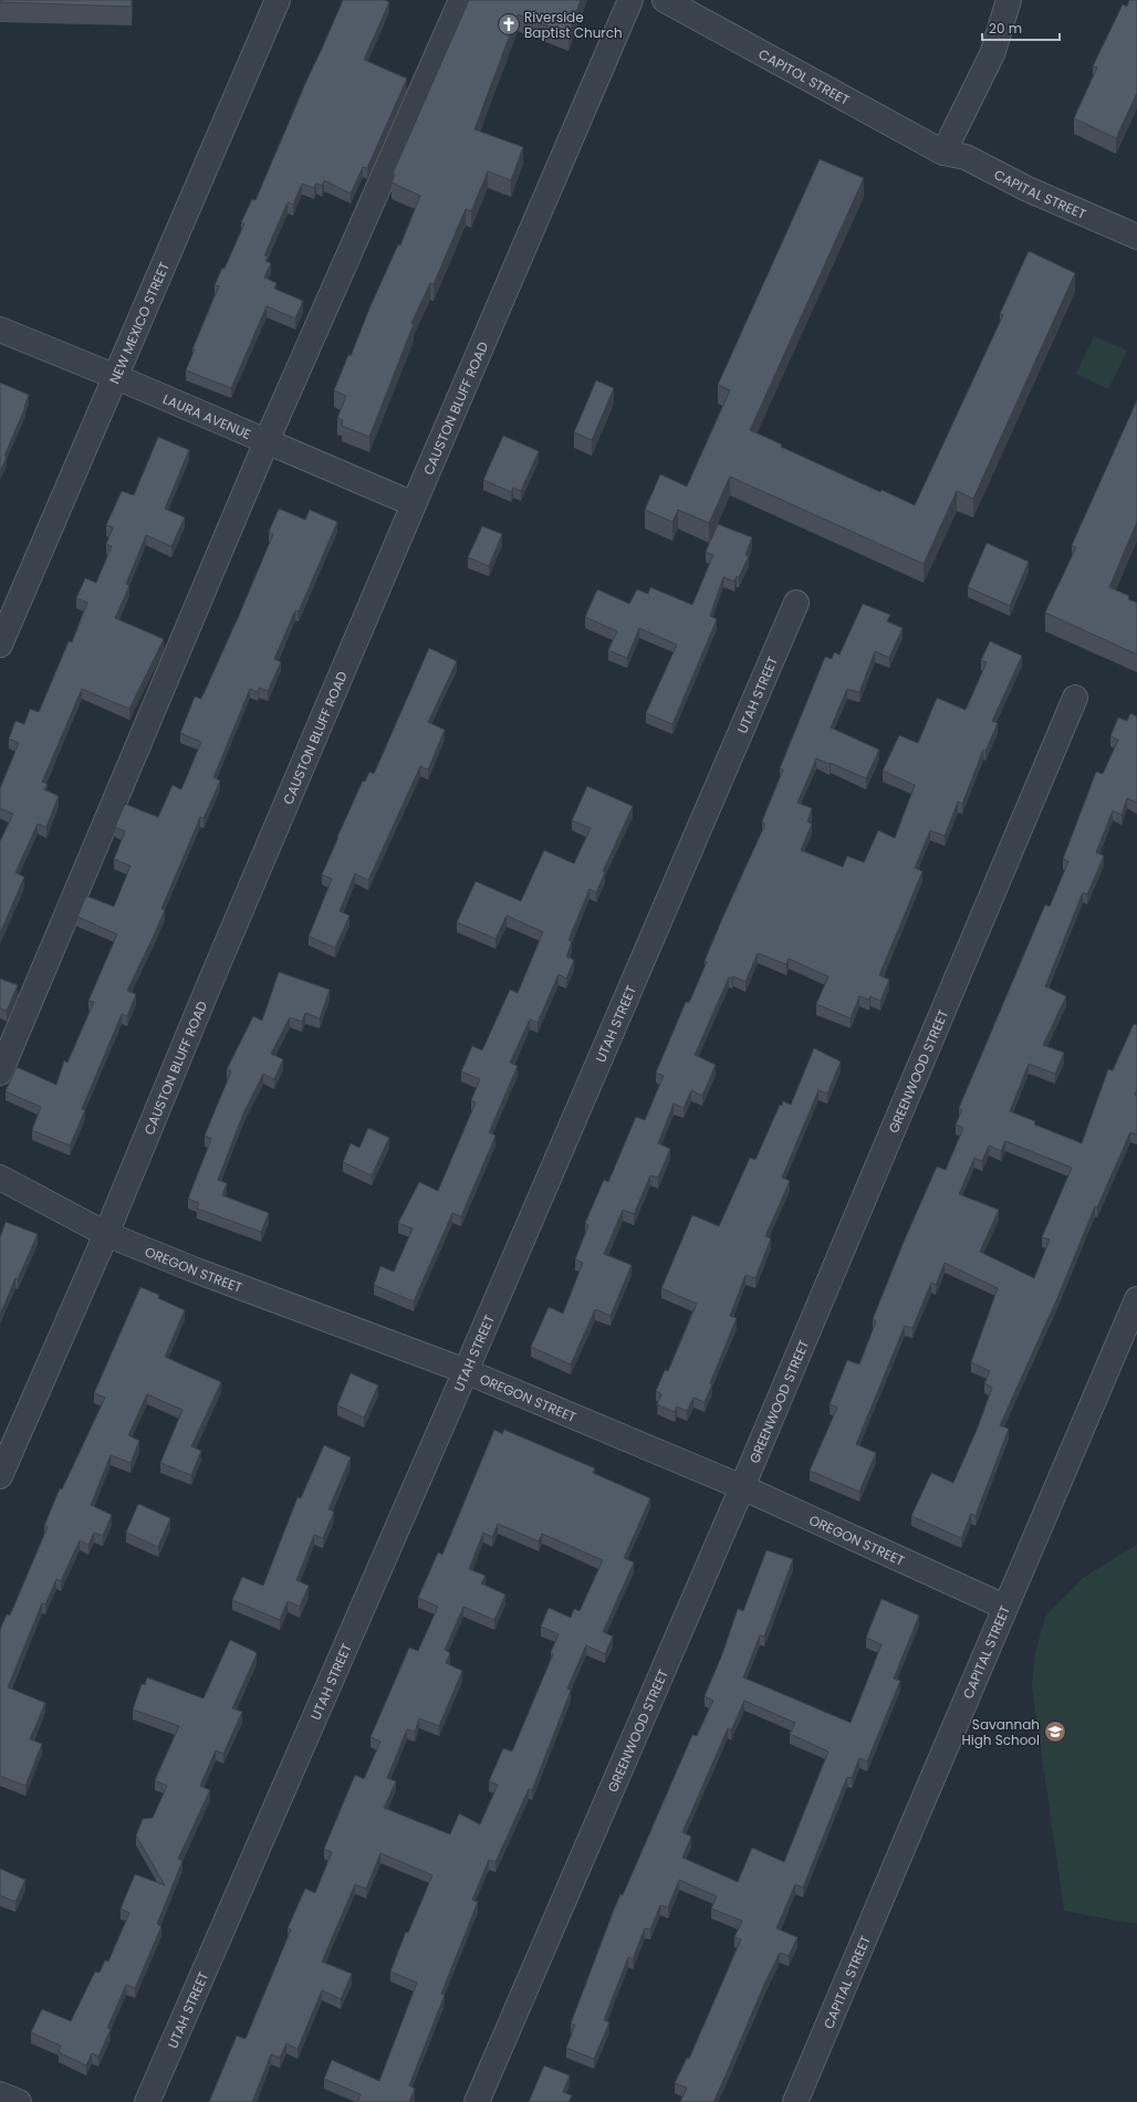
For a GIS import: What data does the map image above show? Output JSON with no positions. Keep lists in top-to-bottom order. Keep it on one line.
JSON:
{"streets":{"street":["CAPITOL STREET","CAPITAL STREET","NEW MEXICO STREET","CAUSTON BLUFF ROAD","LAURA AVENUE","UTAH STREET","GREENWOOD STREET","OREGON STREET"]},"crossings":[["CAPITOL STREET","CAPITAL STREET"],["CAPITAL STREET","OREGON STREET"],["NEW MEXICO STREET","LAURA AVENUE"],["CAUSTON BLUFF ROAD","LAURA AVENUE"],["CAUSTON BLUFF ROAD","OREGON STREET"],["UTAH STREET","OREGON STREET"],["GREENWOOD STREET","OREGON STREET"]],"places":{"church":["Riverside Baptist Church"],"school or university":["Savannah High School"]},"scale_bar":"20 m"}
